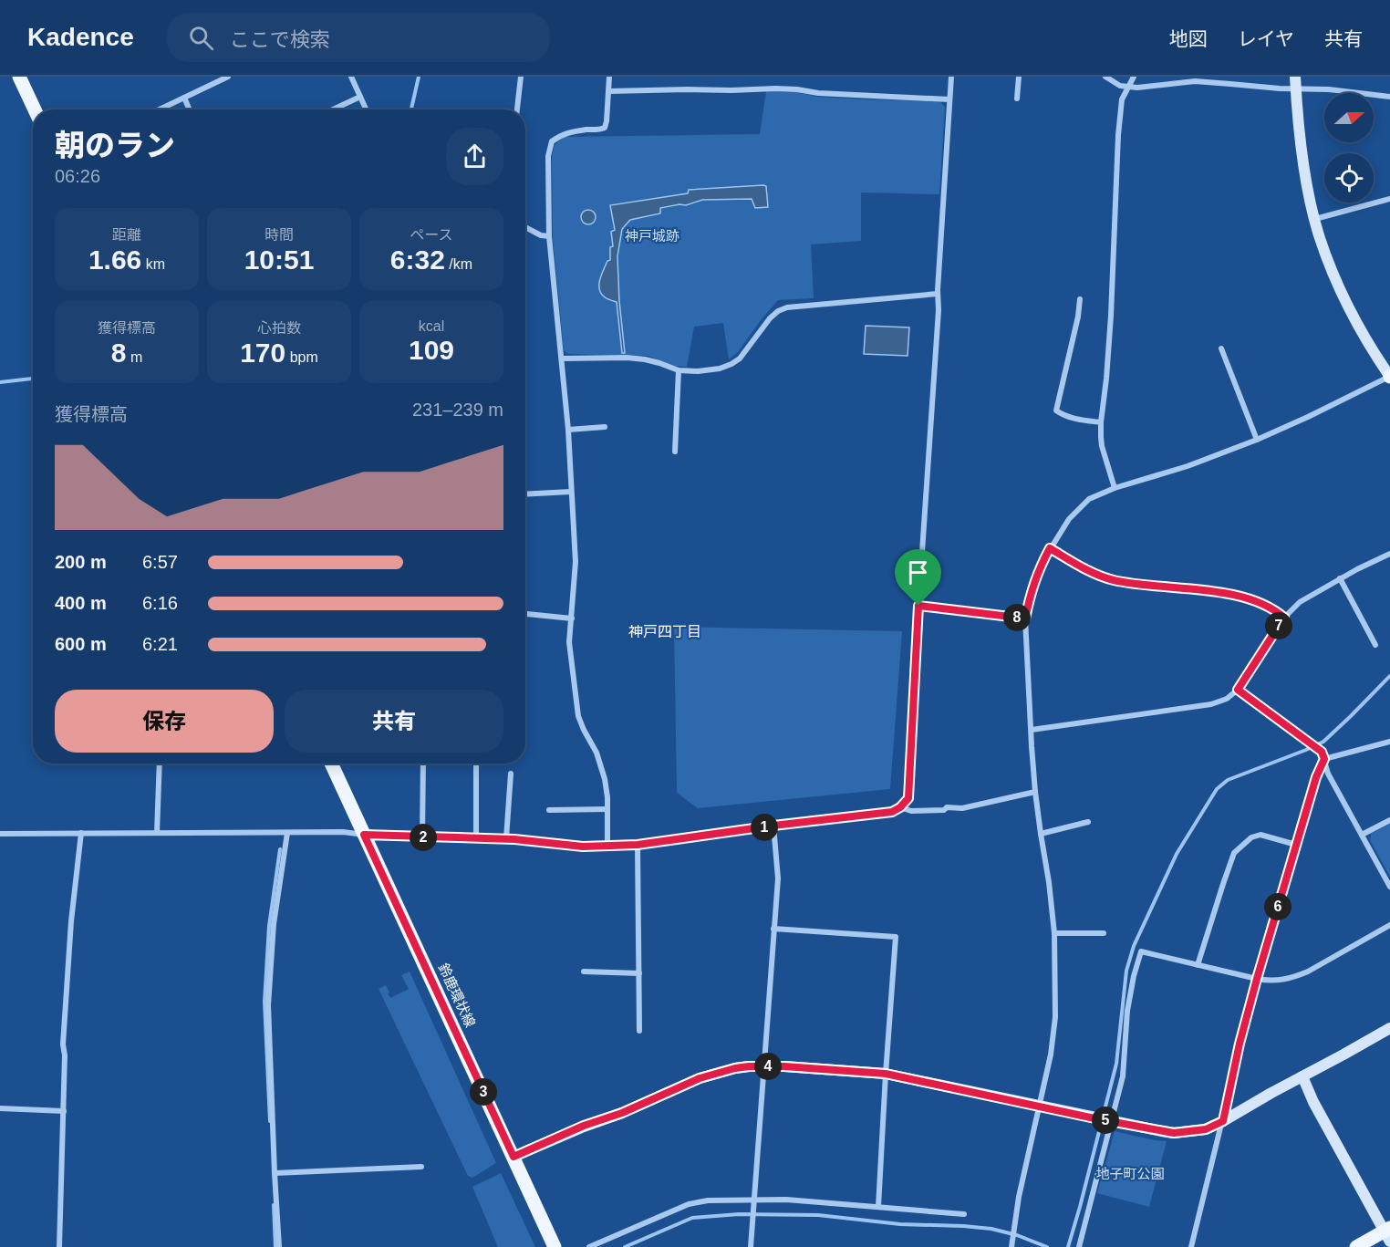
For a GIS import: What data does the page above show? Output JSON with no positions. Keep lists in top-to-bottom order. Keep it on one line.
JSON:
{"streets":{"main road":["鈴鹿環状線"]},"districts":["神戸四丁目"],"parks":["神戸城跡","地子町公園"],"north":"right","page":{"header":"Kadence","search":"ここで検索","nav":["地図","レイヤ","共有"],"heading":["朝のラン","06:26"],"stats":[["距離","1.66 km"],["時間","10:51"],["ペース","6:32 /km"],["獲得標高","8 m"],["心拍数","170 bpm"],["kcal","109"]],"chart":["獲得標高","231–239 m"],"list":[{"name":"200 m","note":"6:57"},{"name":"400 m","note":"6:16"},{"name":"600 m","note":"6:21"}],"pins":["8","7","1","2","6","4","3","5"],"buttons":["保存","共有"]}}
